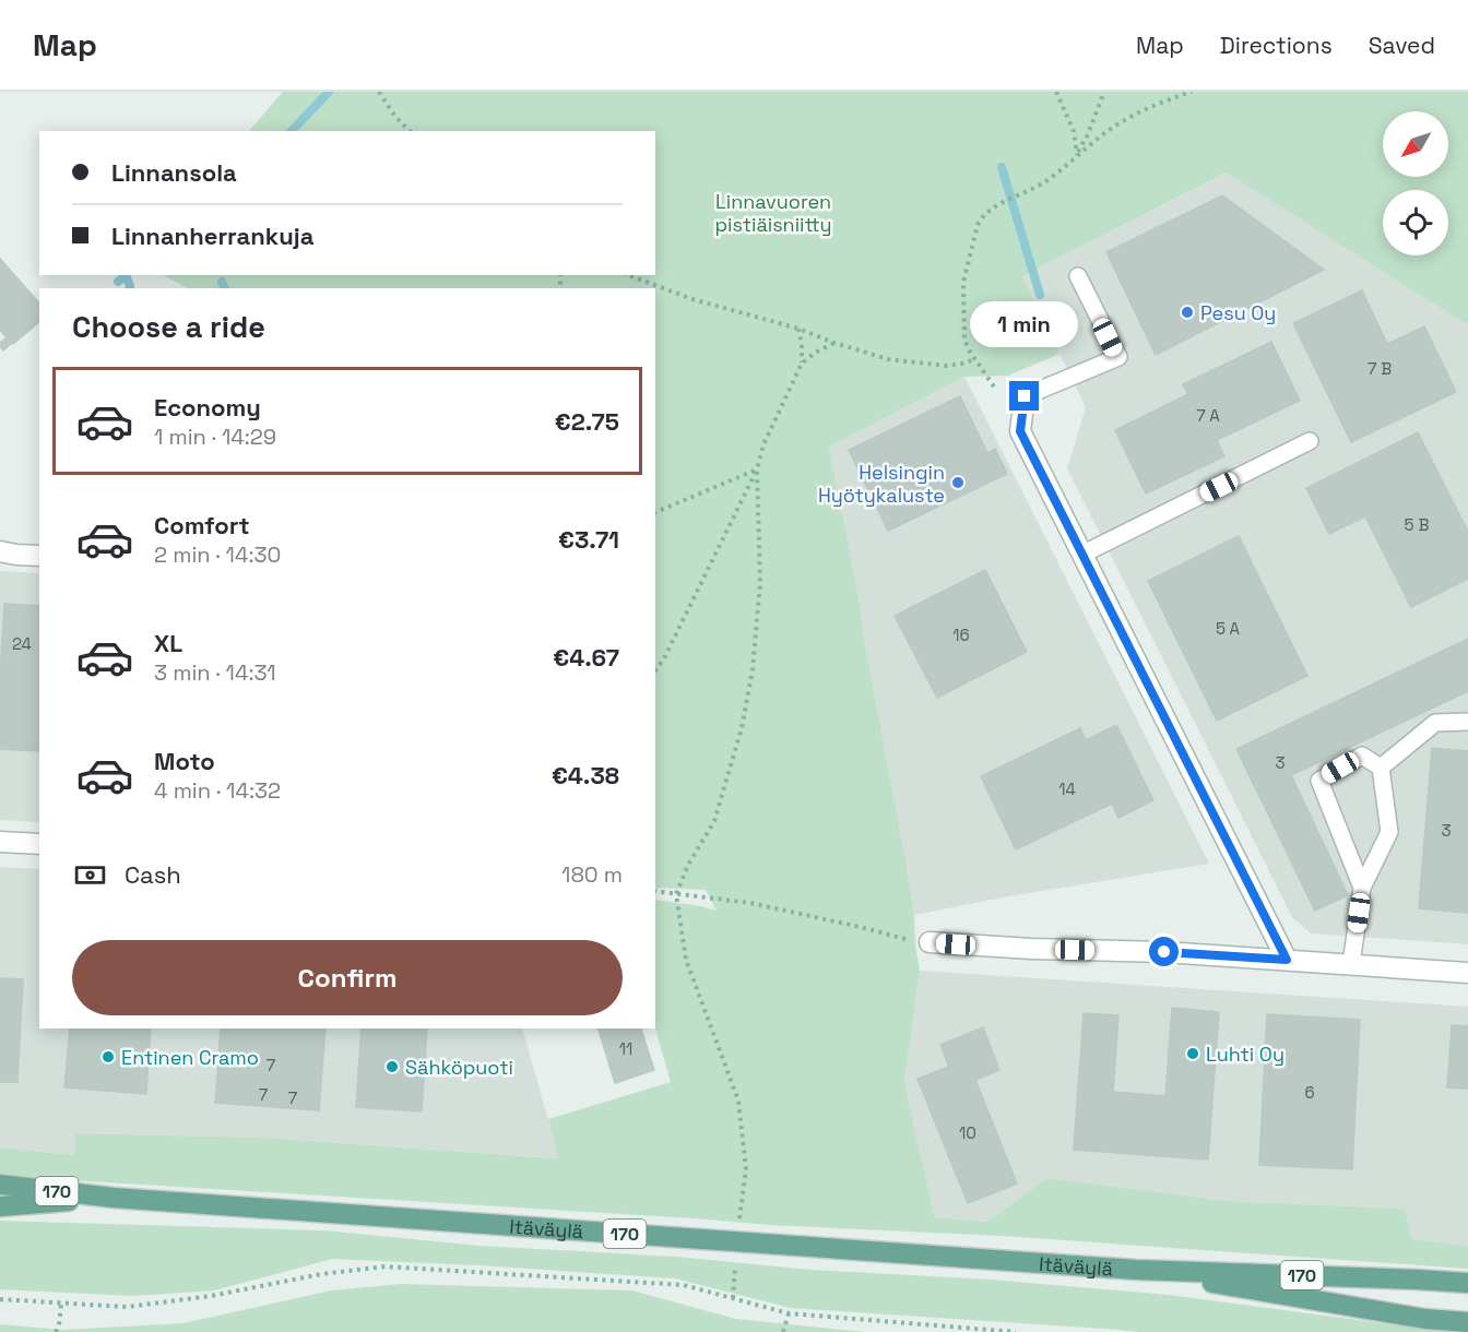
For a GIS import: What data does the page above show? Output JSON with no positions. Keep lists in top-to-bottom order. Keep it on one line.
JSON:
{"streets":{"main road":["170","Itäväylä"]},"parks":["Linnavuoren pistiäisniitty"],"places":["Pesu Oy","Helsingin Hyötykaluste","Luhti Oy","Entinen Cramo","Sähköpuoti"],"house_numbers":["7 B","7 A","5 B","5 A","16","24","3","14","3","11","7","6","7","7","10"],"north":"bottom left","page":{"header":"Map","nav":["Map","Directions","Saved"],"banner":["Linnansola","Linnanherrankuja"],"heading":"Choose a ride","bubble":"1 min","list":[{"name":"Economy","note":"1 min · 14:29","value":"€2.75"},{"name":"Comfort","note":"2 min · 14:30","value":"€3.71"},{"name":"XL","note":"3 min · 14:31","value":"€4.67"},{"name":"Moto","note":"4 min · 14:32","value":"€4.38"}],"pay":["Cash","180 m"],"buttons":"Confirm"}}
